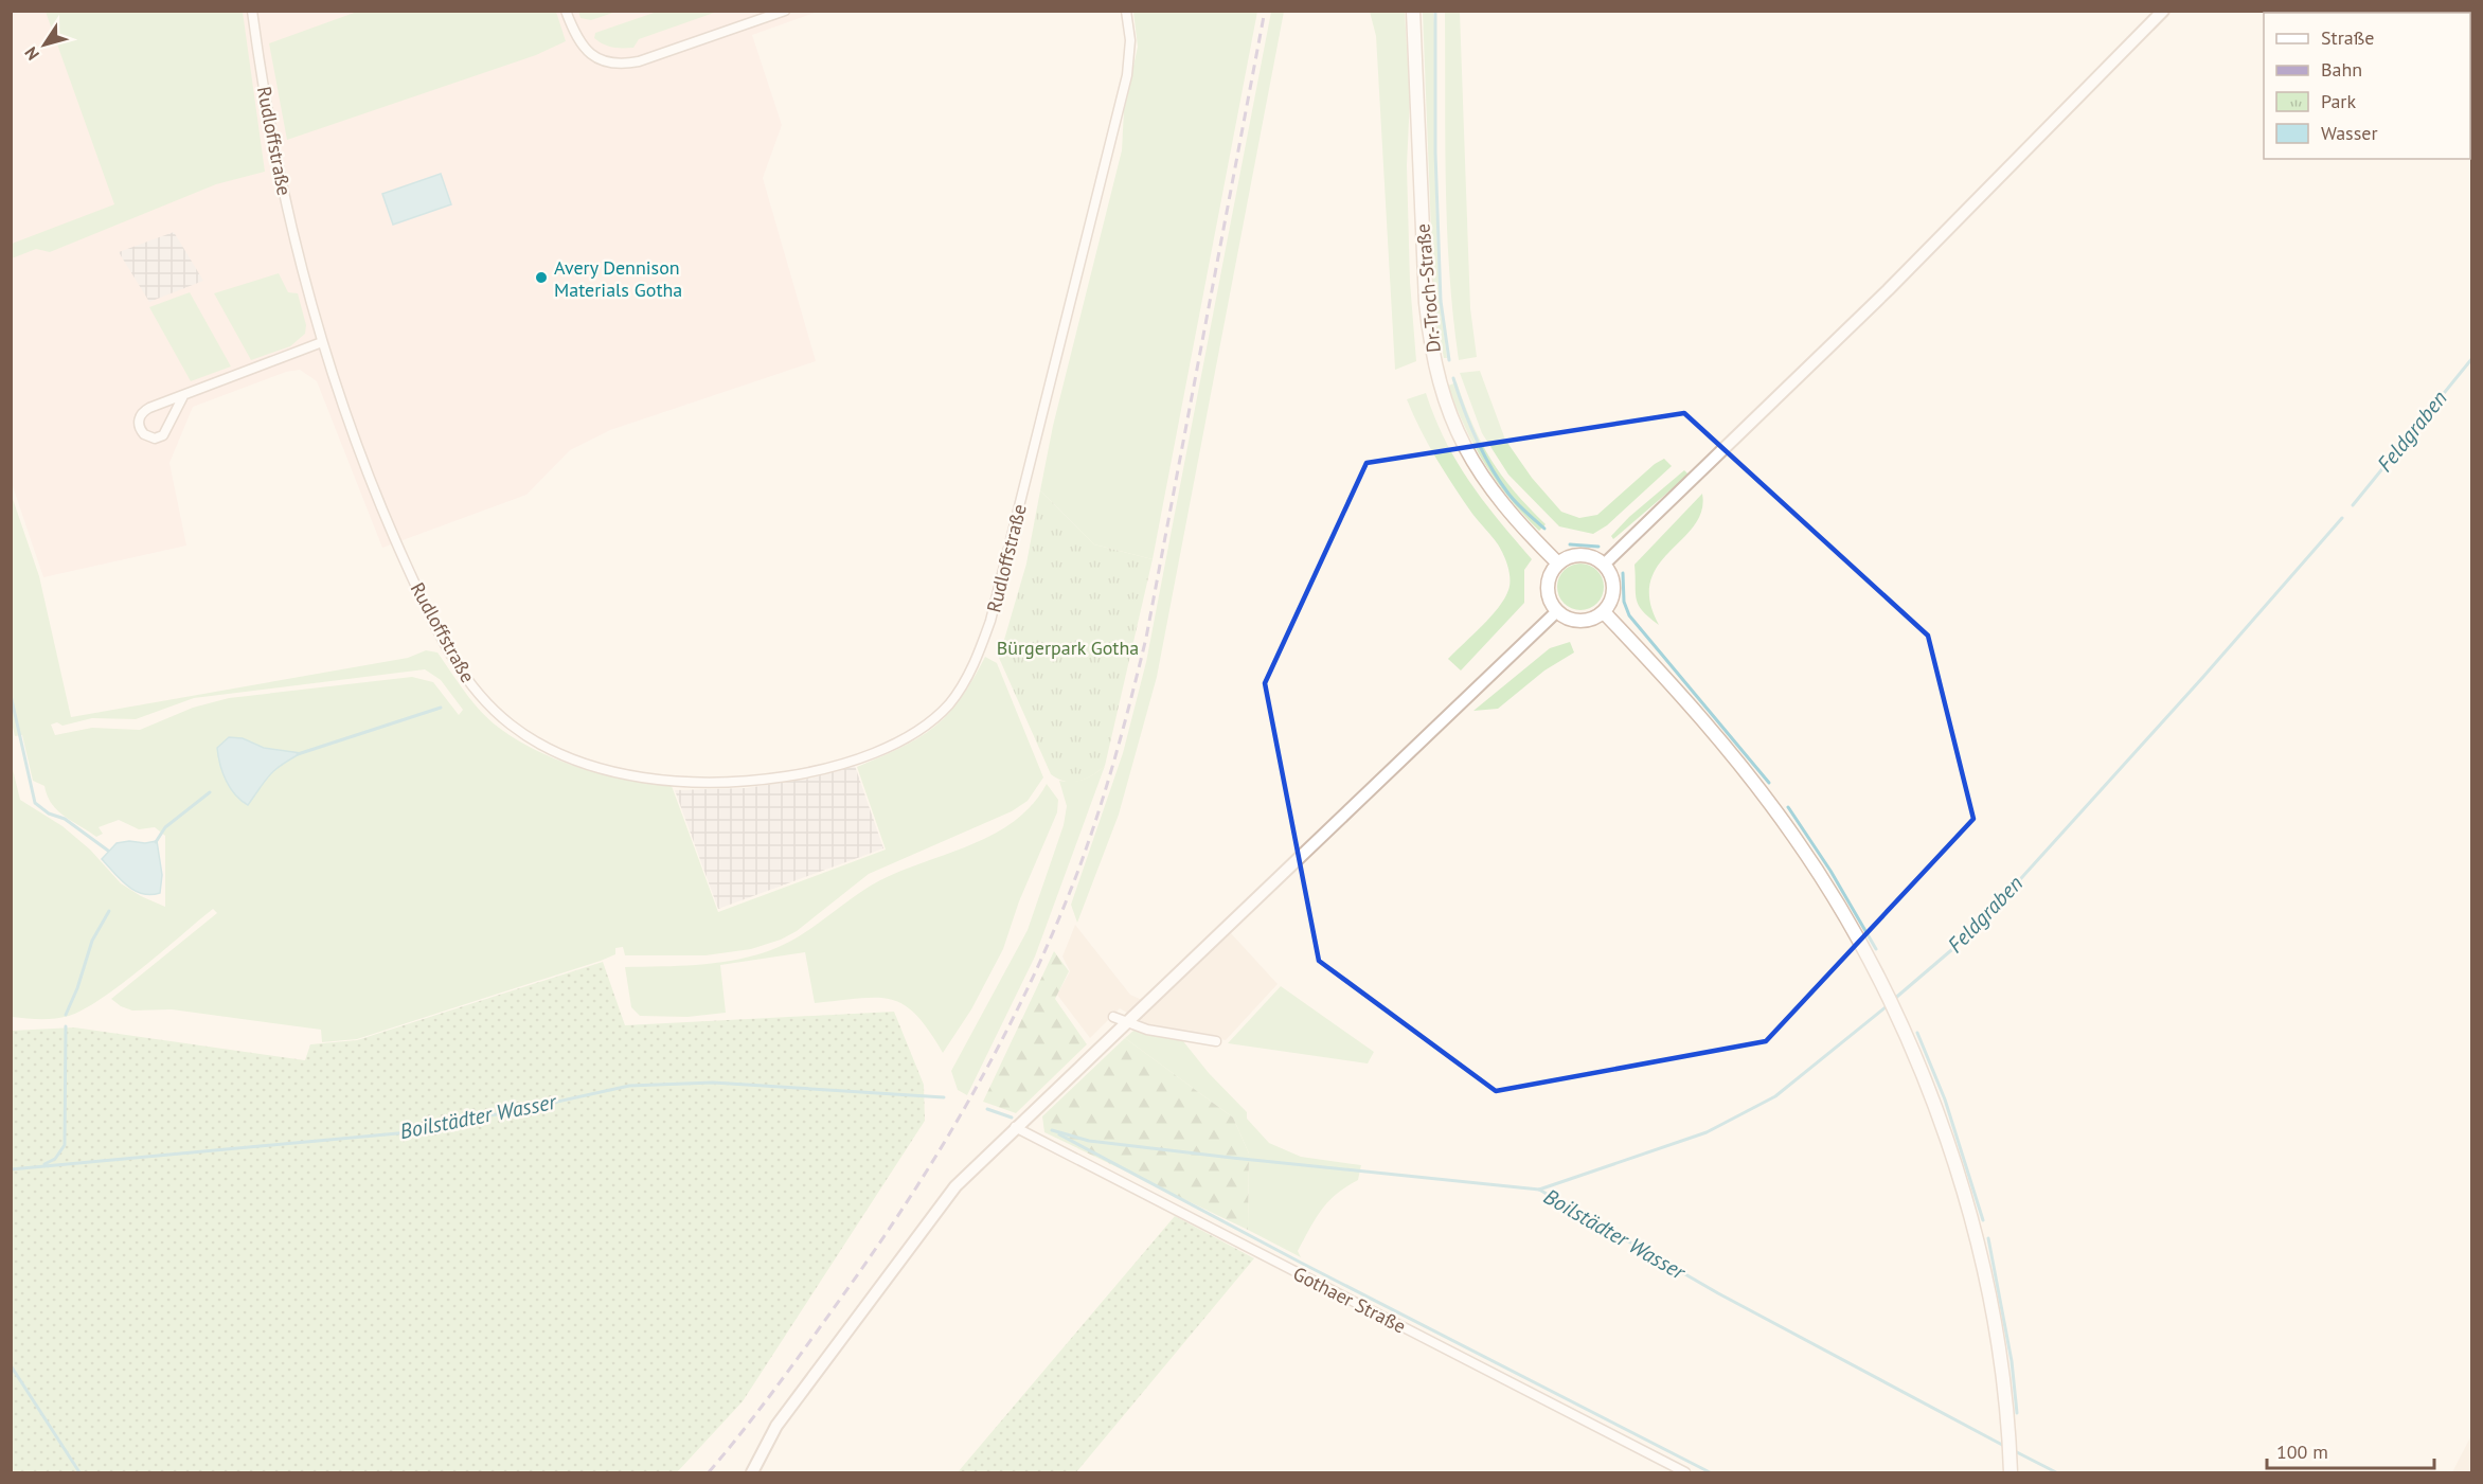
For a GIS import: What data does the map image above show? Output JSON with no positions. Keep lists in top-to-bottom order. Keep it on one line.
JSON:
{"streets":{"main road":["Dr.-Troch-Straße"],"street":["Rudloffstraße","Gothaer Straße"]},"water":["Feldgraben","Boilstädter Wasser"],"parks":["Bürgerpark Gotha"],"places":["Avery Dennison Materials Gotha"],"legend":["Straße","Bahn","Park","Wasser"],"scale_bar":"100 m","north":"bottom left"}
